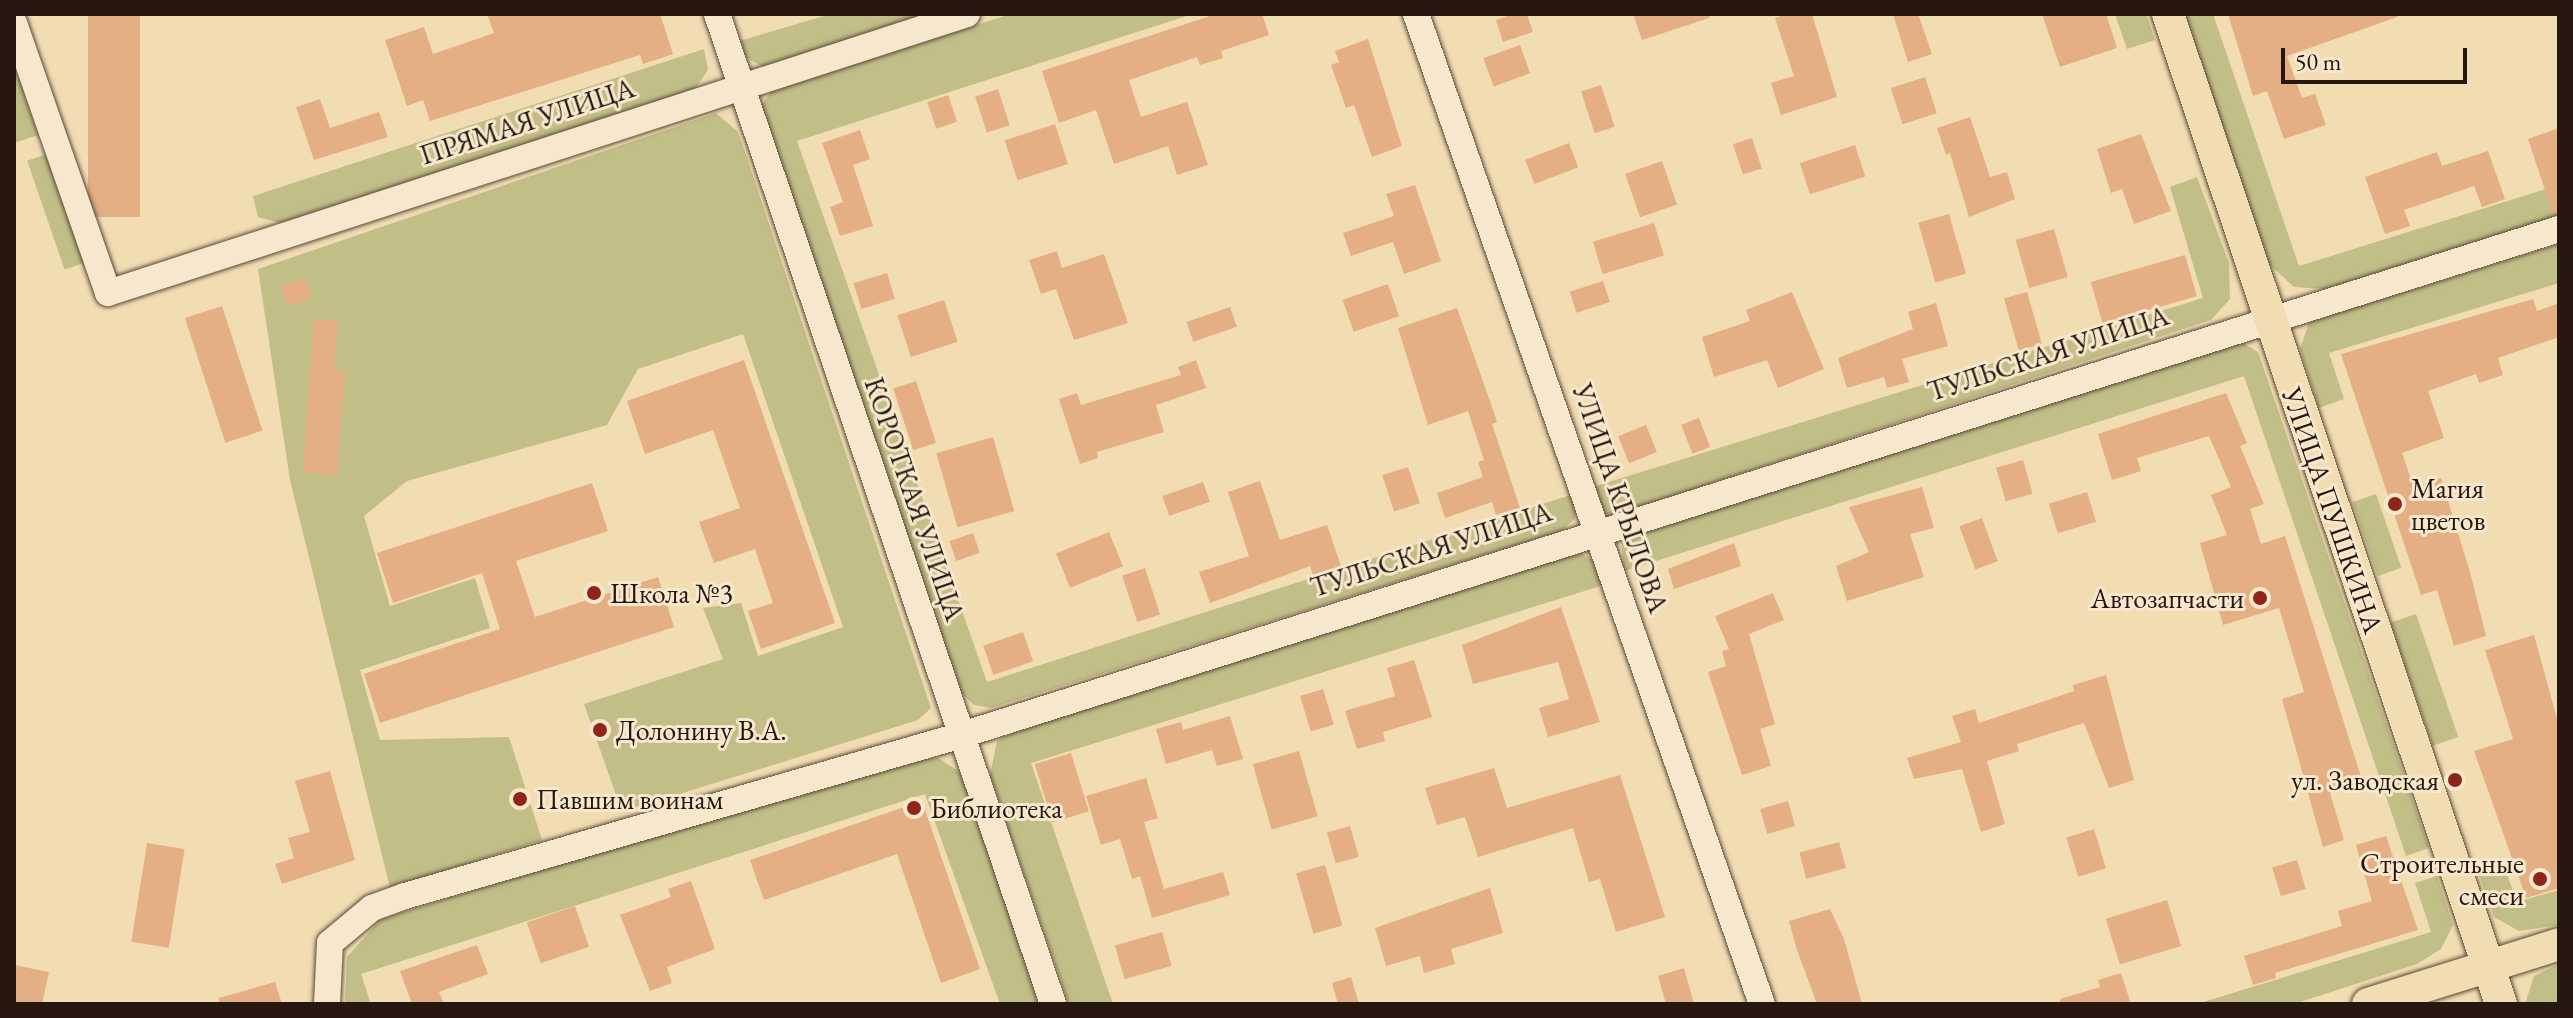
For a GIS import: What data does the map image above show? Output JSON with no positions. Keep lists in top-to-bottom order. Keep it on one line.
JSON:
{"streets":{"main road":["УЛИЦА ПУШКИНА"],"street":["ПРЯМАЯ УЛИЦА","ТУЛЬСКАЯ УЛИЦА","УЛИЦА КРЫЛОВА","КОРОТКАЯ УЛИЦА"]},"crossings":[["ПРЯМАЯ УЛИЦА","КОРОТКАЯ УЛИЦА"],["ТУЛЬСКАЯ УЛИЦА","УЛИЦА КРЫЛОВА"],["ТУЛЬСКАЯ УЛИЦА","КОРОТКАЯ УЛИЦА"],["ТУЛЬСКАЯ УЛИЦА","УЛИЦА ПУШКИНА"]],"places":["Магия цветов","Школа №3","Автозапчасти","Долонину В.А.","ул. Заводская","Павшим воинам","Библиотека","Строительные смеси"],"scale_bar":"50 m"}
